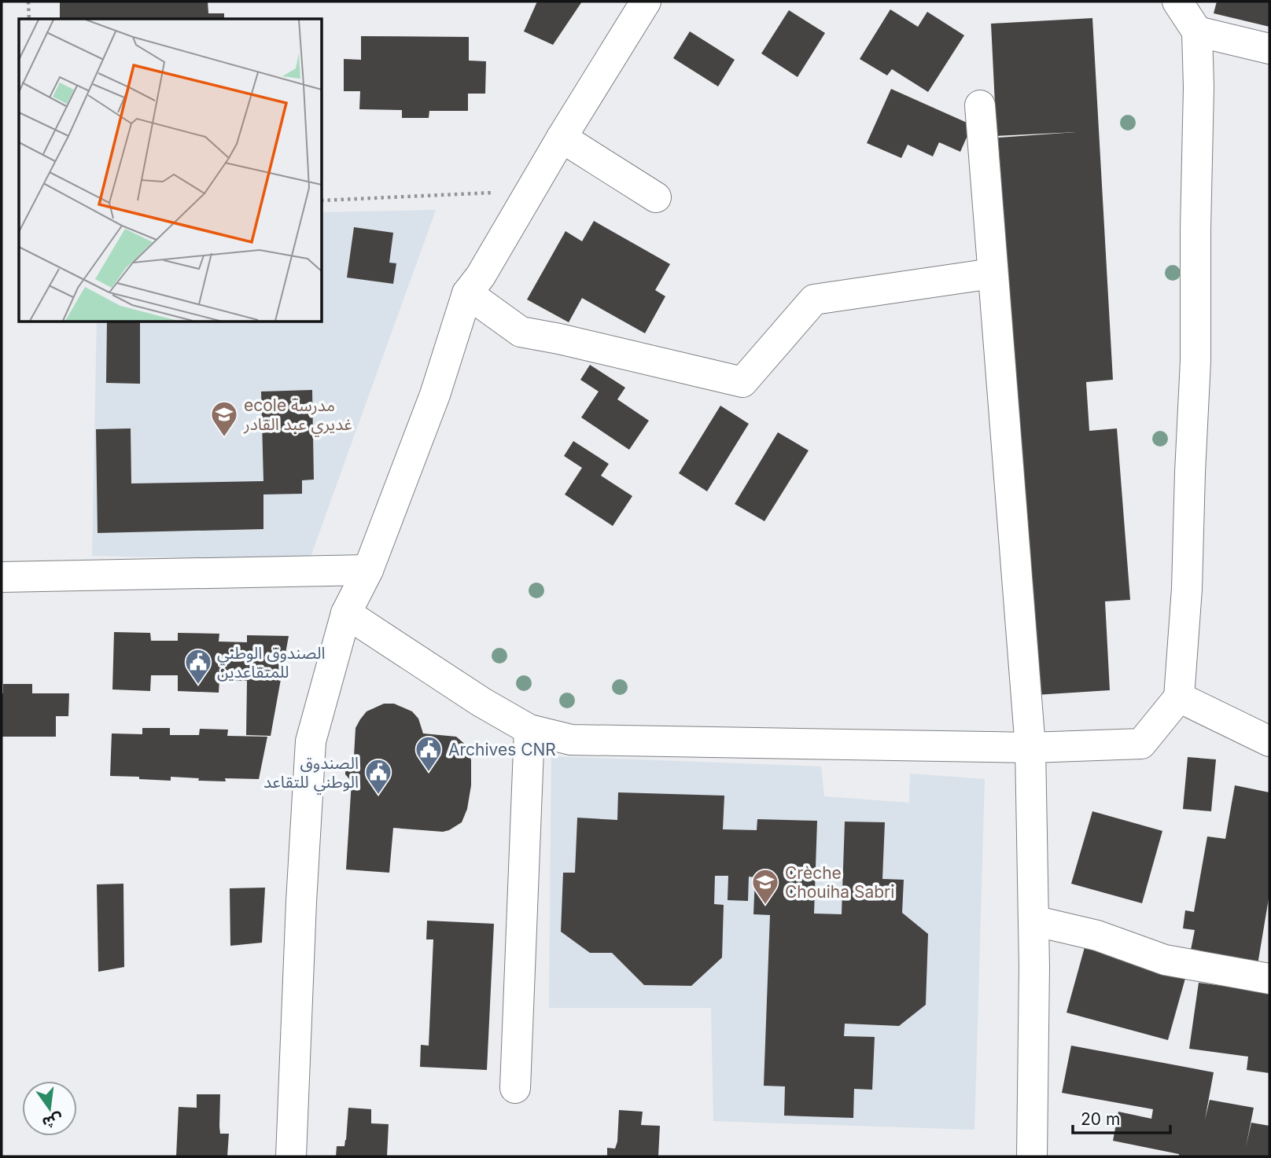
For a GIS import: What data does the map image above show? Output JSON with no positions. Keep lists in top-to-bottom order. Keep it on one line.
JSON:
{"places":{"school or university":["ecole مدرسة غديري عبد القادر","Crèche Chouiha Sabri"],"public building":["الصندوق الوطني للمتقاعدين","Archives CNR","الصندوق الوطني للتقاعد"]},"scale_bar":"20 m","north":"bottom"}
